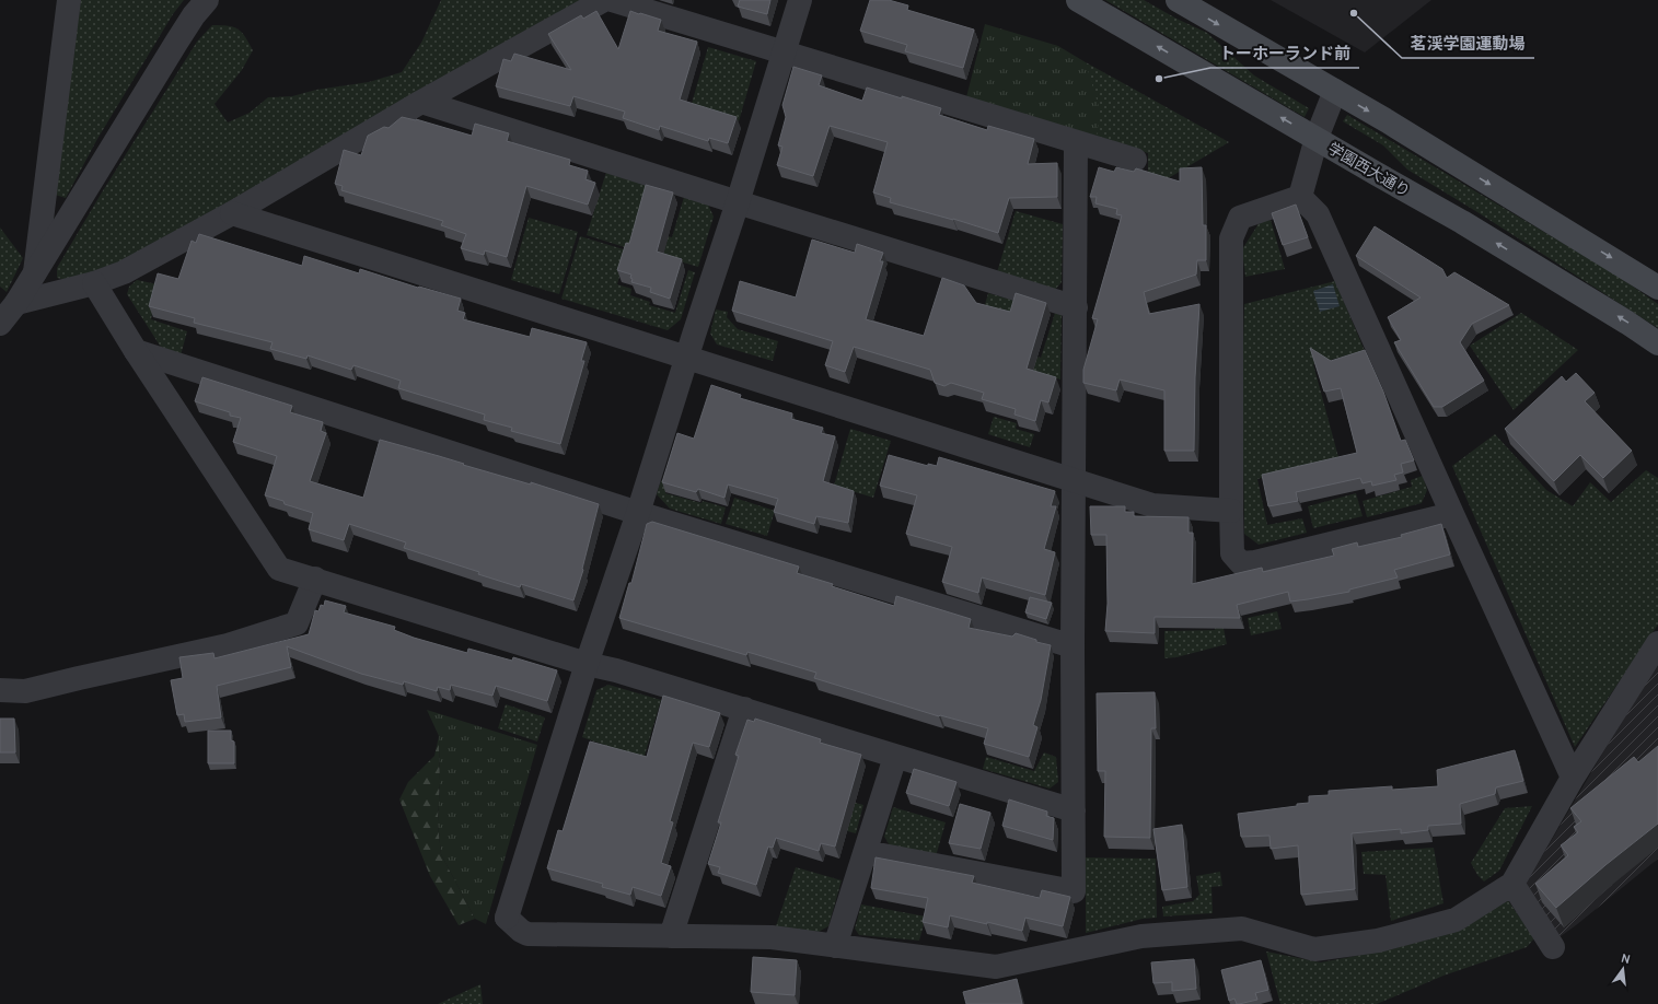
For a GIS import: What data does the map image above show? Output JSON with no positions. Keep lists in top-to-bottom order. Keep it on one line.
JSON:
{"streets":{"main road":["学園西大通り"]},"places":["茗渓学園運動場","トーホーランド前"],"north":"top"}
